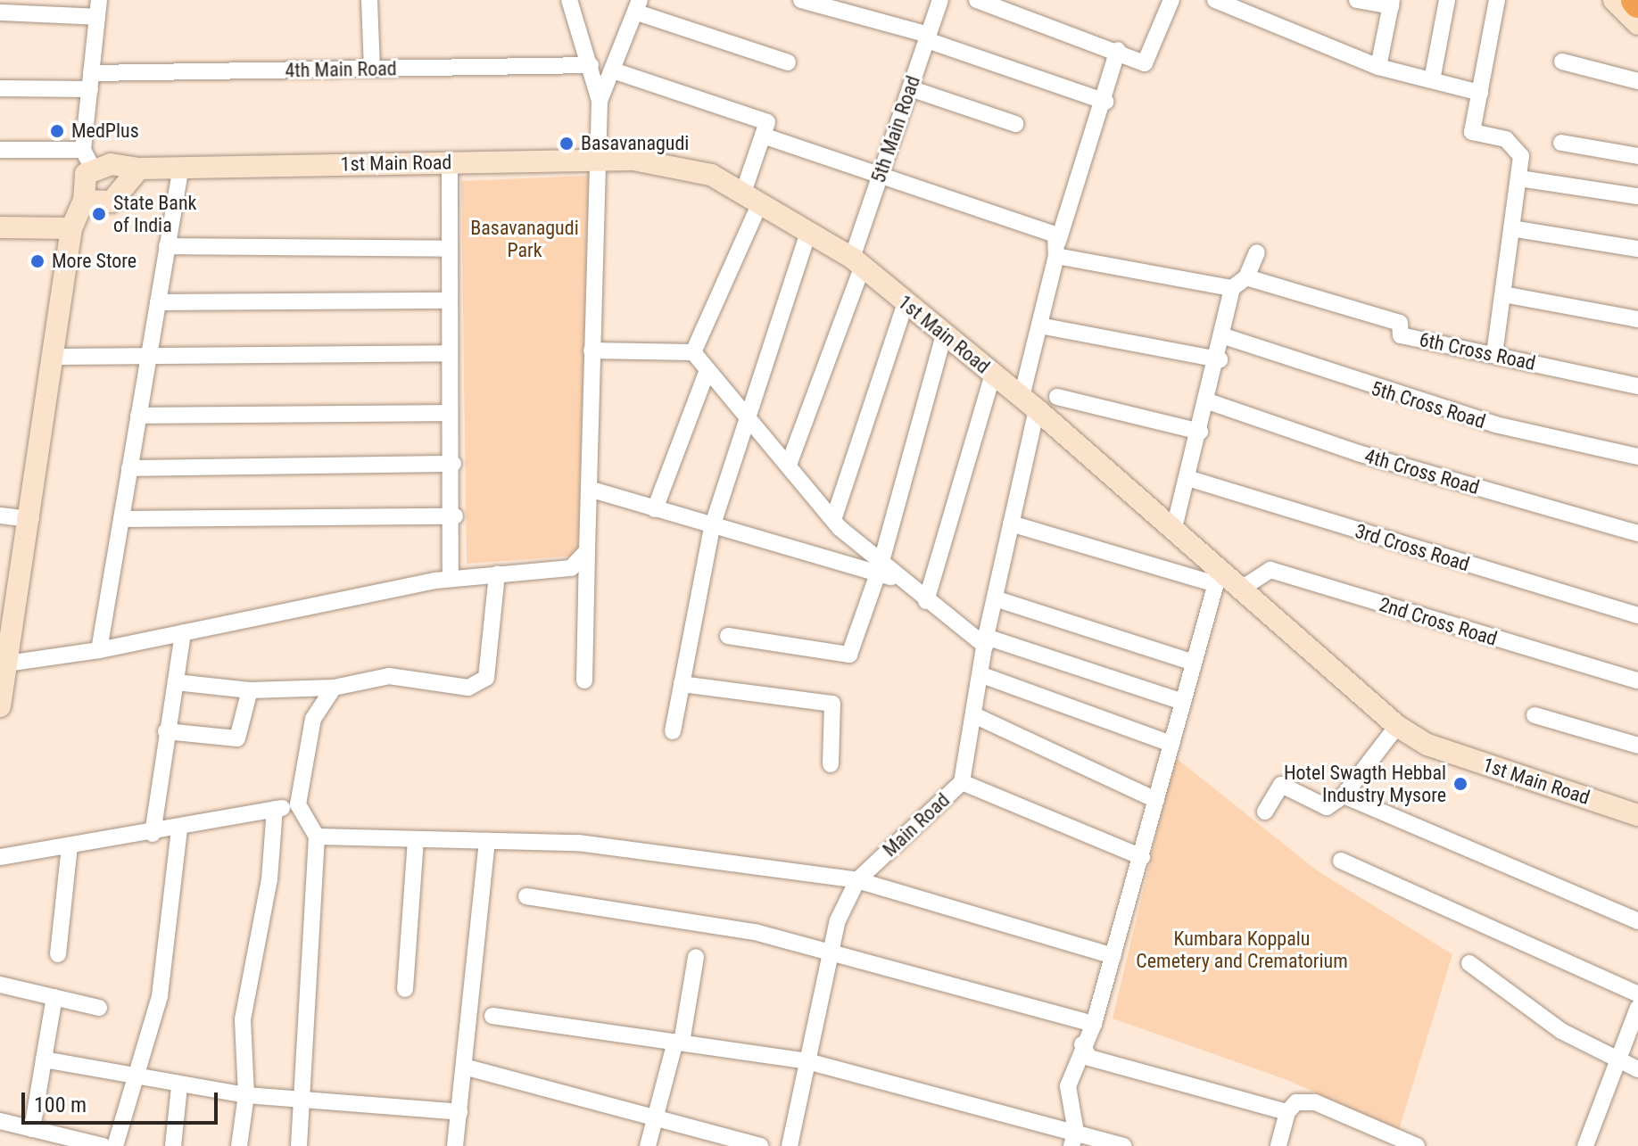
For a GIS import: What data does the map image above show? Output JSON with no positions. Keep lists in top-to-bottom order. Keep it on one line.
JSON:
{"streets":{"street":["4th Main Road","5th Main Road","1st Main Road","6th Cross Road","5th Cross Road","4th Cross Road","3rd Cross Road","2nd Cross Road","Main Road"]},"crossings":[["5th Main Road","1st Main Road"],["1st Main Road","2nd Cross Road"],["1st Main Road","Main Road"]],"parks":["Basavanagudi Park","Kumbara Koppalu Cemetery and Crematorium"],"places":["MedPlus","Basavanagudi","State Bank of India","More Store","Hotel Swagth Hebbal Industry Mysore"],"scale_bar":"100 m"}
